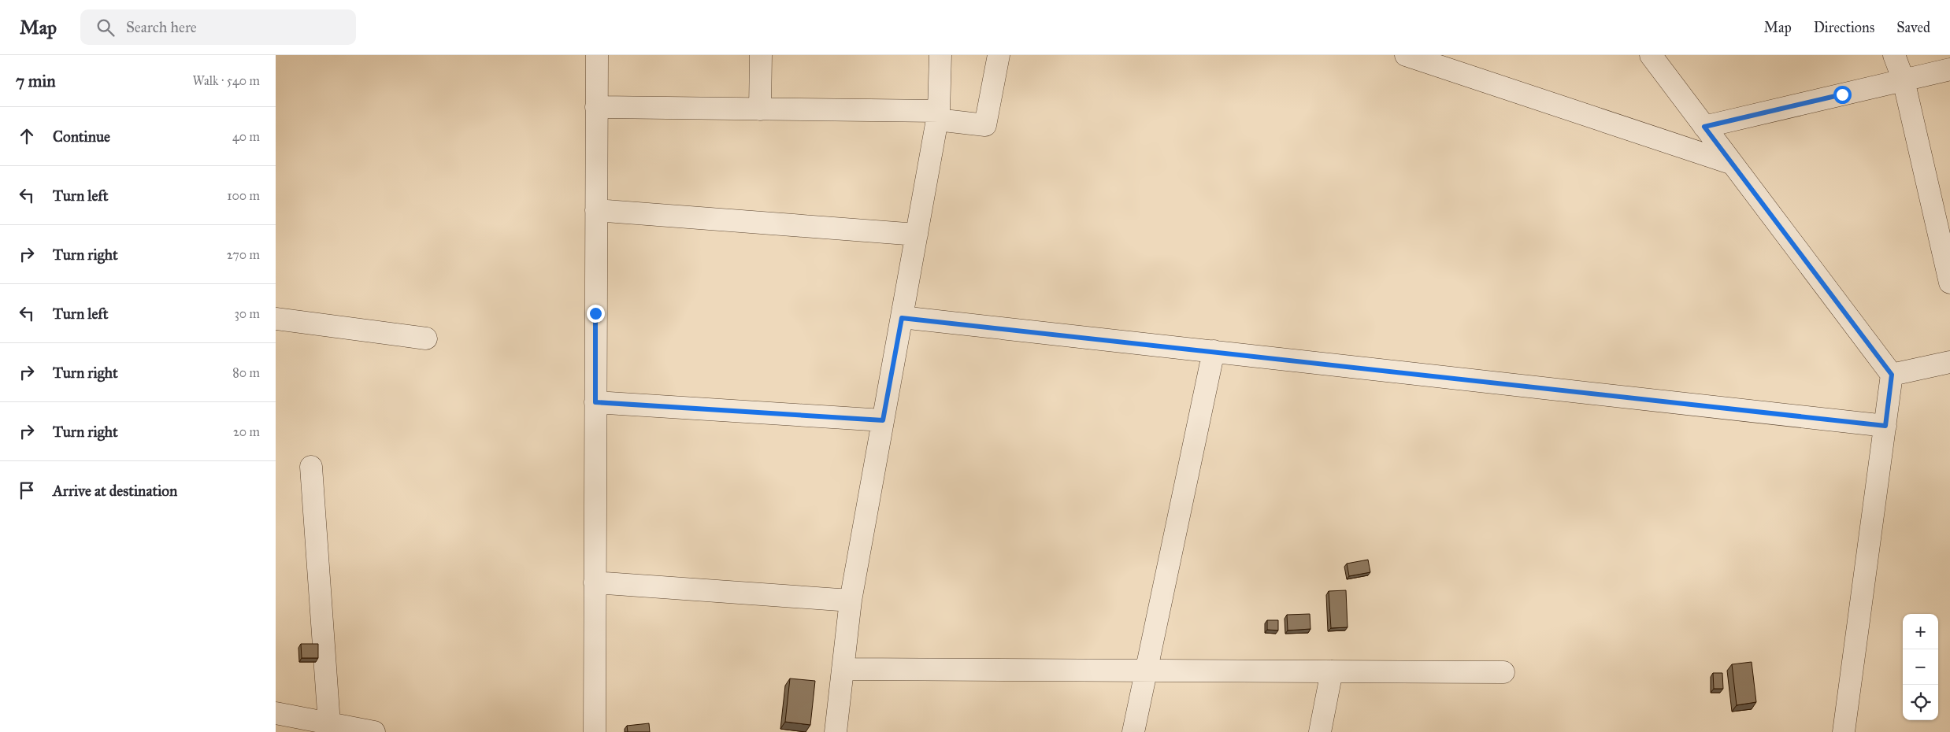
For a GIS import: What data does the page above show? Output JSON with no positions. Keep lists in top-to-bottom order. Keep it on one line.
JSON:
{"page":{"header":"Map","search":"Search here","nav":["Map","Directions","Saved"],"heading":["7 min","Walk · 540 m"],"list":[["Continue","40 m"],["Turn left","100 m"],["Turn right","270 m"],["Turn left","30 m"],["Turn right","80 m"],["Turn right","20 m"],"Arrive at destination"],"map_buttons":["+","−"]}}
